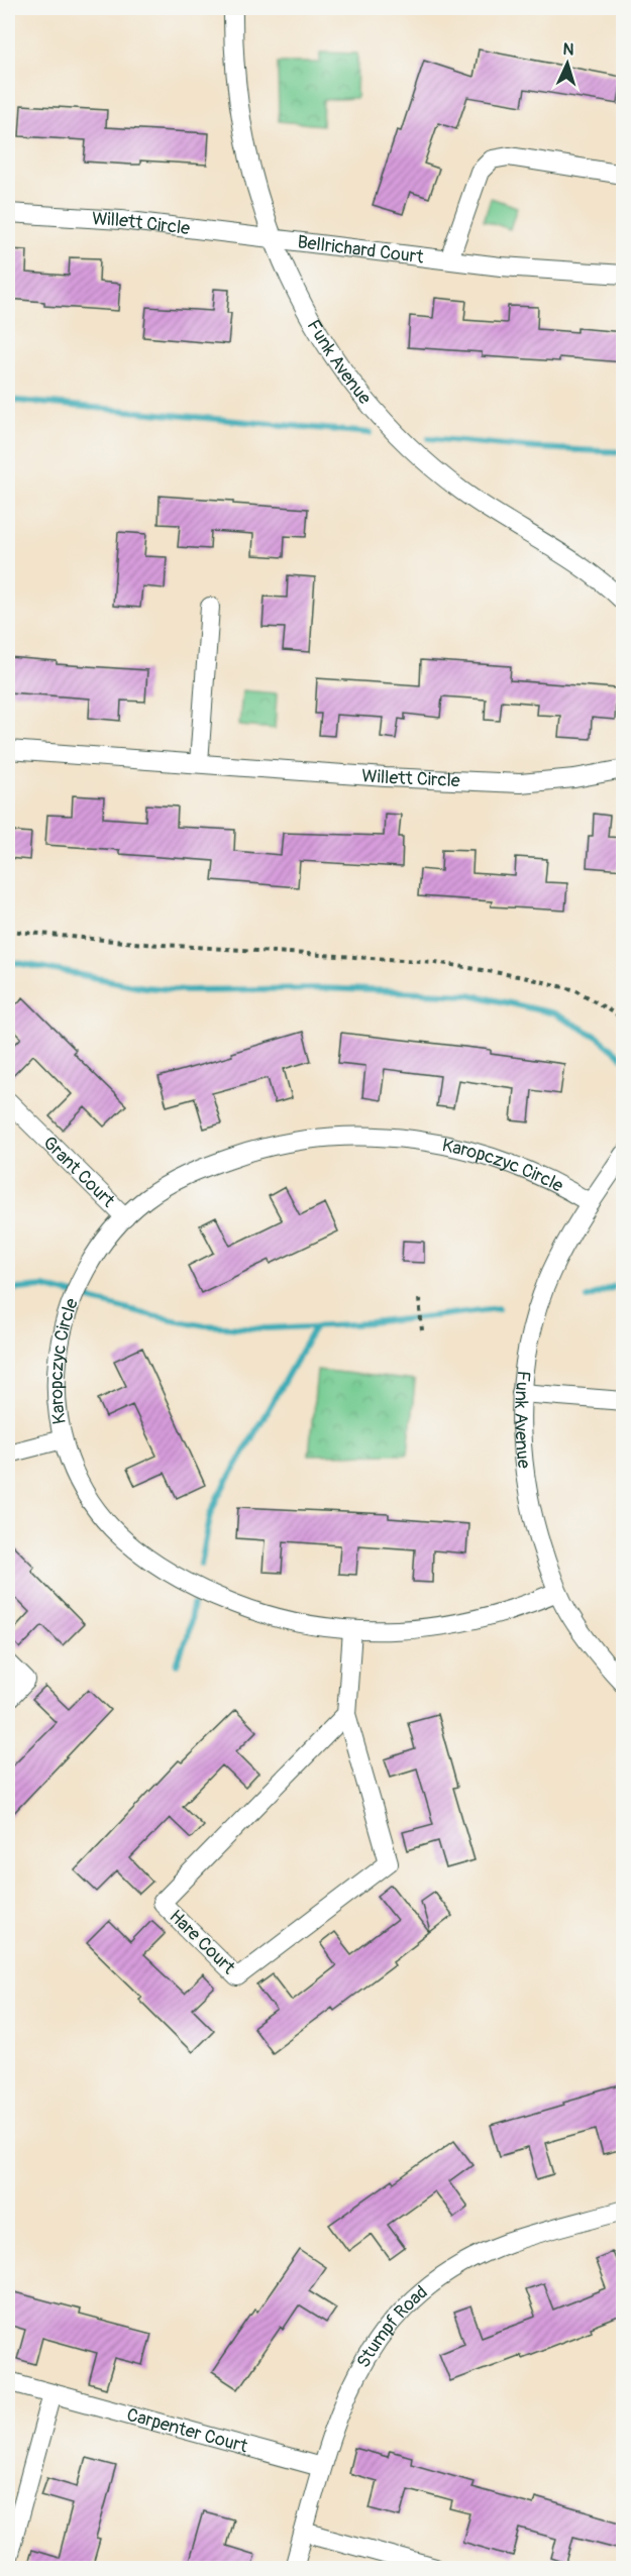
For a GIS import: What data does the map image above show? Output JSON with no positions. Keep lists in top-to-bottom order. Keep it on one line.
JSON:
{"streets":{"street":["Willett Circle","Bellrichard Court","Funk Avenue","Karopczyc Circle","Grant Court","Hare Court","Stumpf Road","Carpenter Court"]},"crossings":[["Willett Circle","Bellrichard Court"],["Willett Circle","Funk Avenue"],["Bellrichard Court","Funk Avenue"],["Funk Avenue","Karopczyc Circle"],["Karopczyc Circle","Grant Court"],["Karopczyc Circle","Hare Court"],["Stumpf Road","Carpenter Court"]],"north":"top"}
